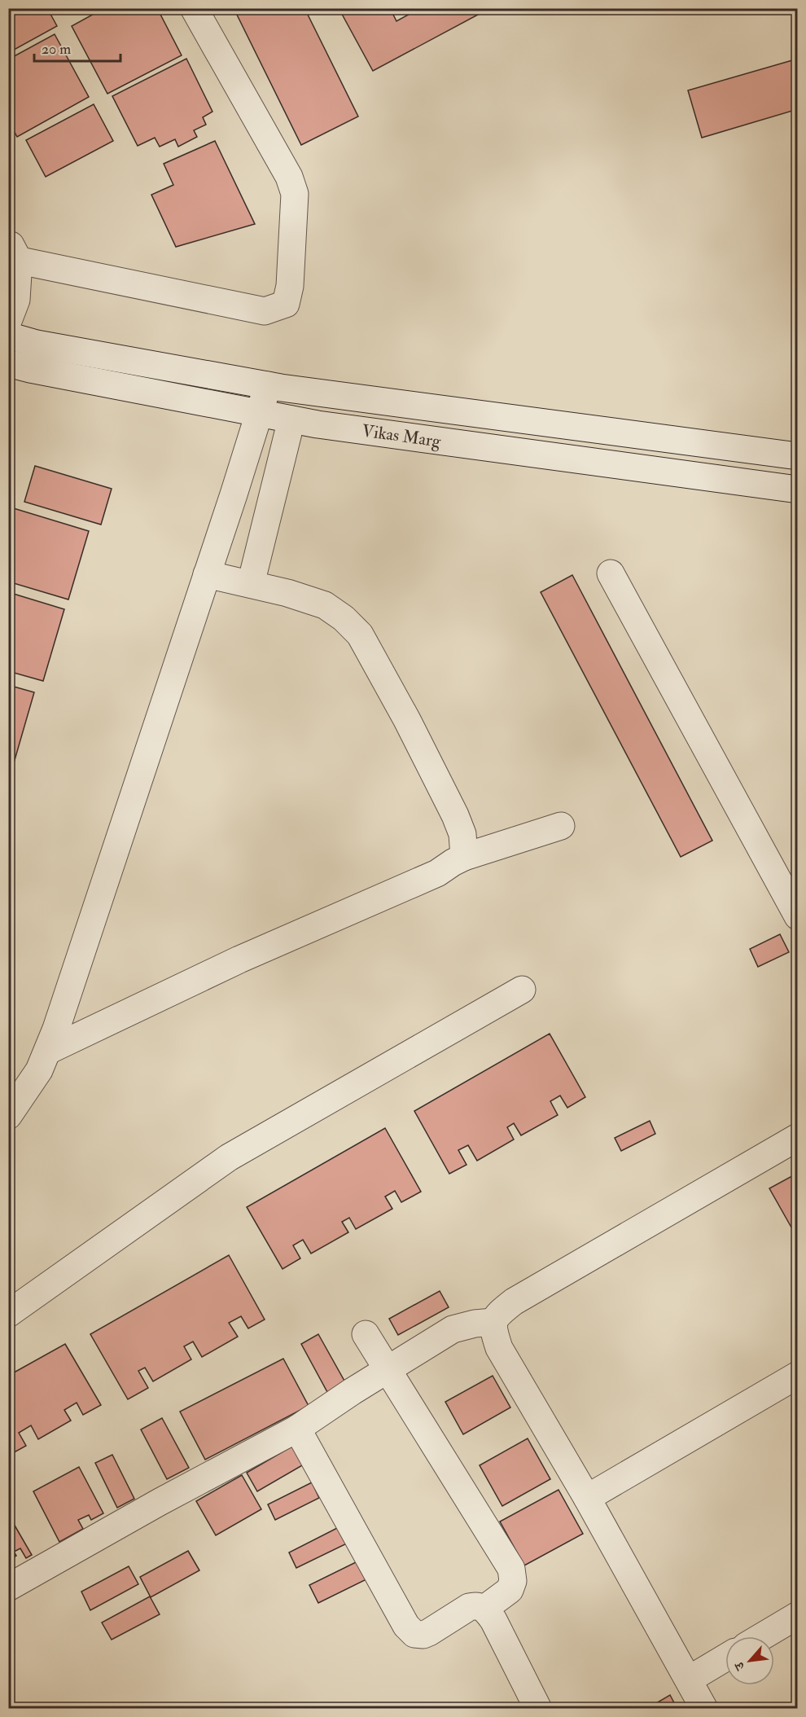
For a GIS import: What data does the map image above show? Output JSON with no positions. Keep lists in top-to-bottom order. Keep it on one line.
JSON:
{"streets":{"street":["Vikas Marg"]},"scale_bar":"20 m","north":"bottom left"}
